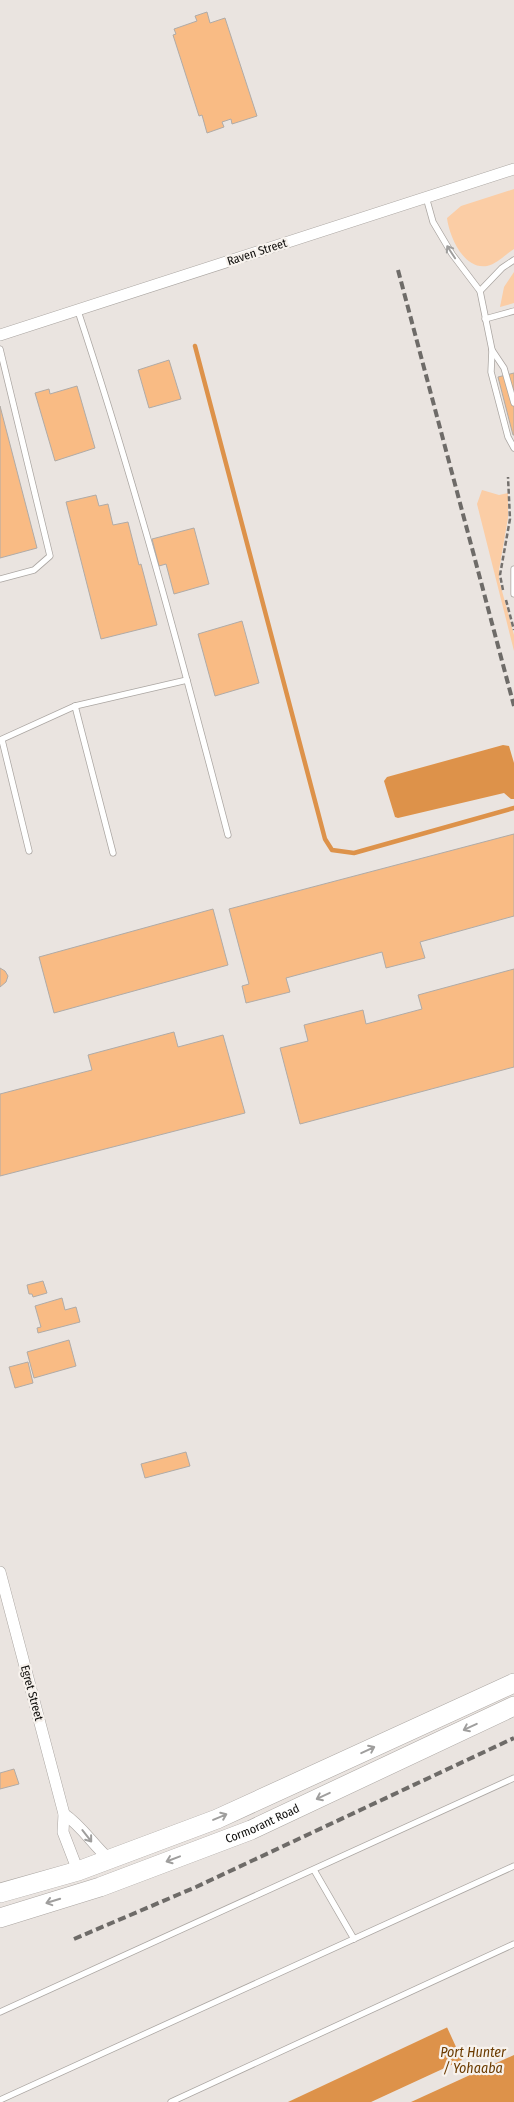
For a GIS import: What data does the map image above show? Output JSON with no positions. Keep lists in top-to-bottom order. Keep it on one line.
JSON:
{"streets":{"main road":["Cormorant Road"],"street":["Raven Street","Egret Street"]},"crossings":[["Egret Street","Cormorant Road"]],"water":["Port Hunter / Yohaaba"]}
